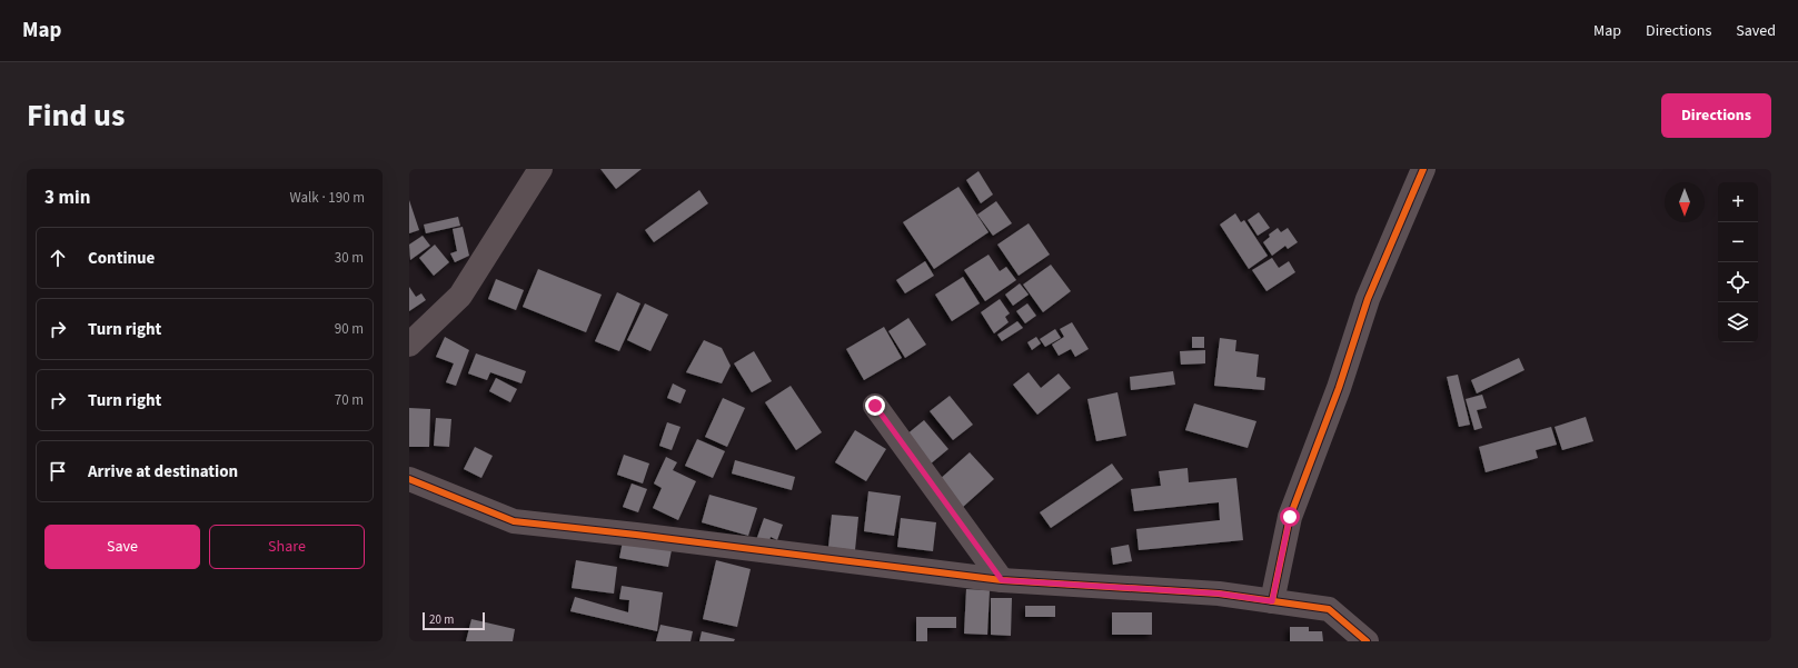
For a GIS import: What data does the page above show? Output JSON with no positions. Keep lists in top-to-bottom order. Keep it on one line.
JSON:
{"scale_bar":"20 m","north":"bottom","page":{"header":"Map","nav":["Map","Directions","Saved"],"title":"Find us","buttons":["Directions",["Save","Share"]],"heading":["3 min","Walk · 190 m"],"map_buttons":["+","−"],"list":[["Continue","30 m"],["Turn right","90 m"],["Turn right","70 m"],"Arrive at destination"],"scale":"20 m"}}
